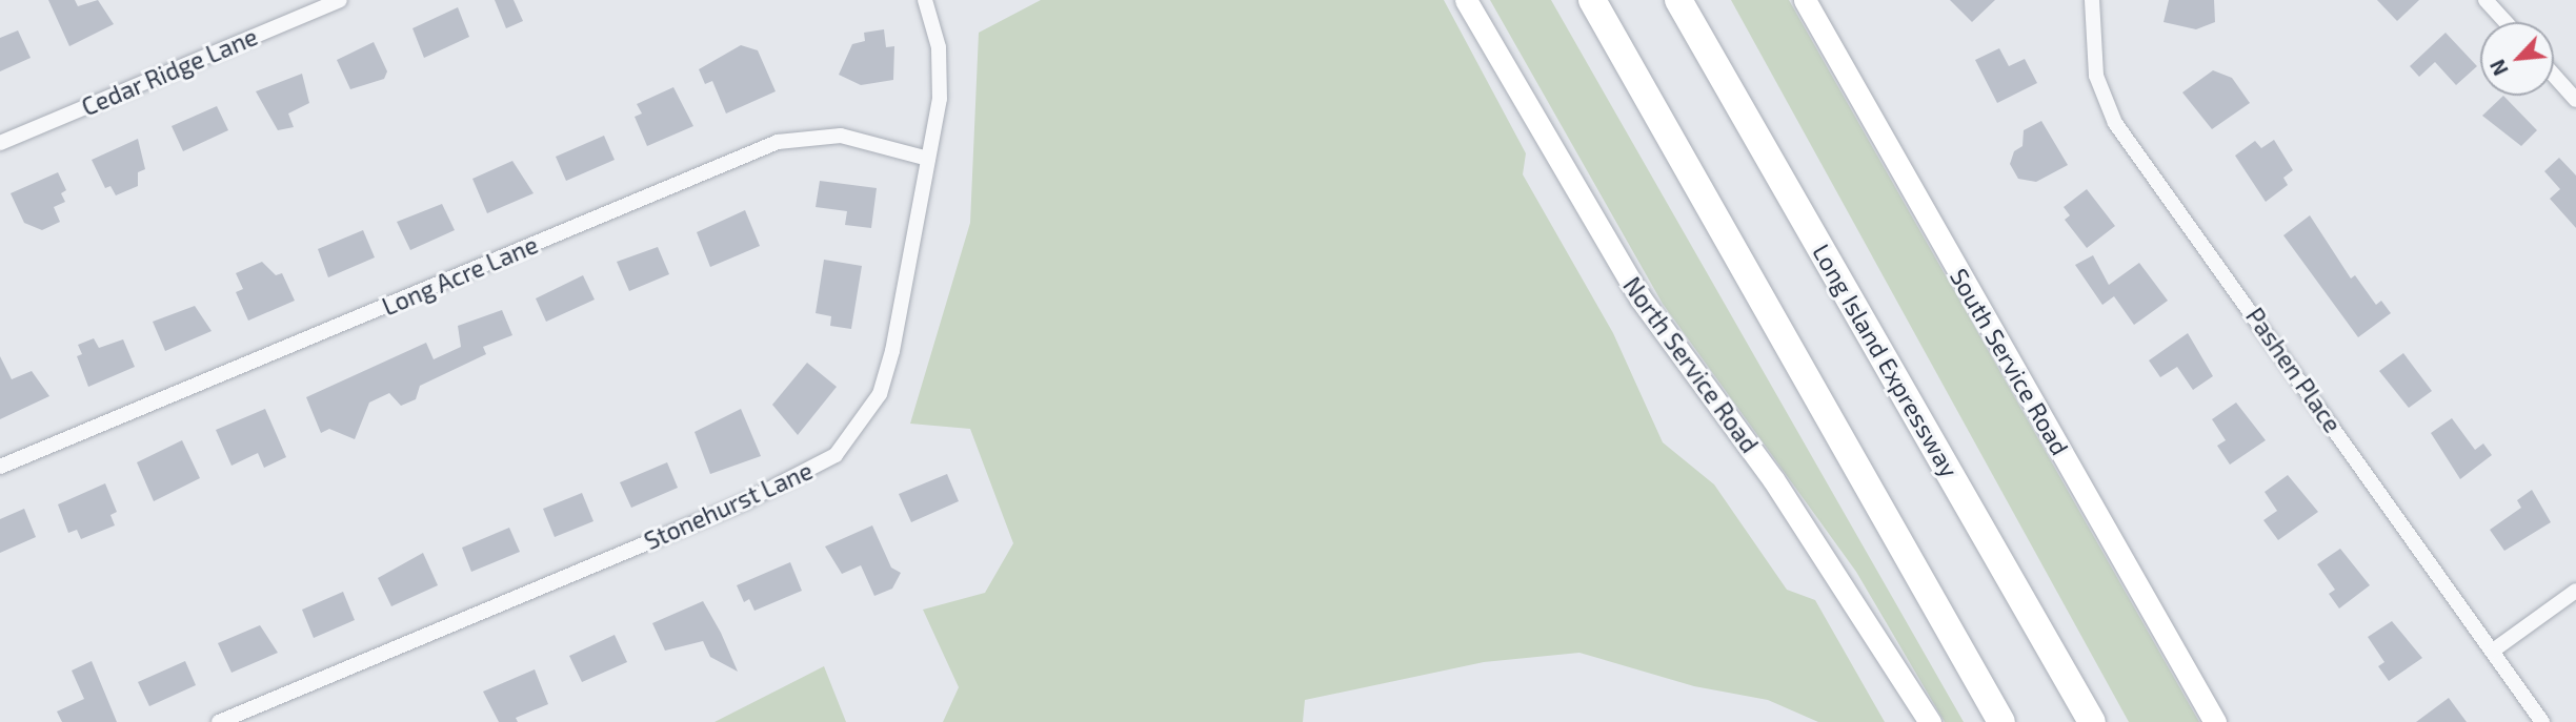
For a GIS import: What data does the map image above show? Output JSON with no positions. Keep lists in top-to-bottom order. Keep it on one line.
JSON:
{"streets":{"highway":["Long Island Expressway"],"main road":["South Service Road","North Service Road"],"street":["Cedar Ridge Lane","Long Acre Lane","Pashen Place","Stonehurst Lane"]},"crossings":[["Long Acre Lane","Stonehurst Lane"]],"north":"bottom left"}
